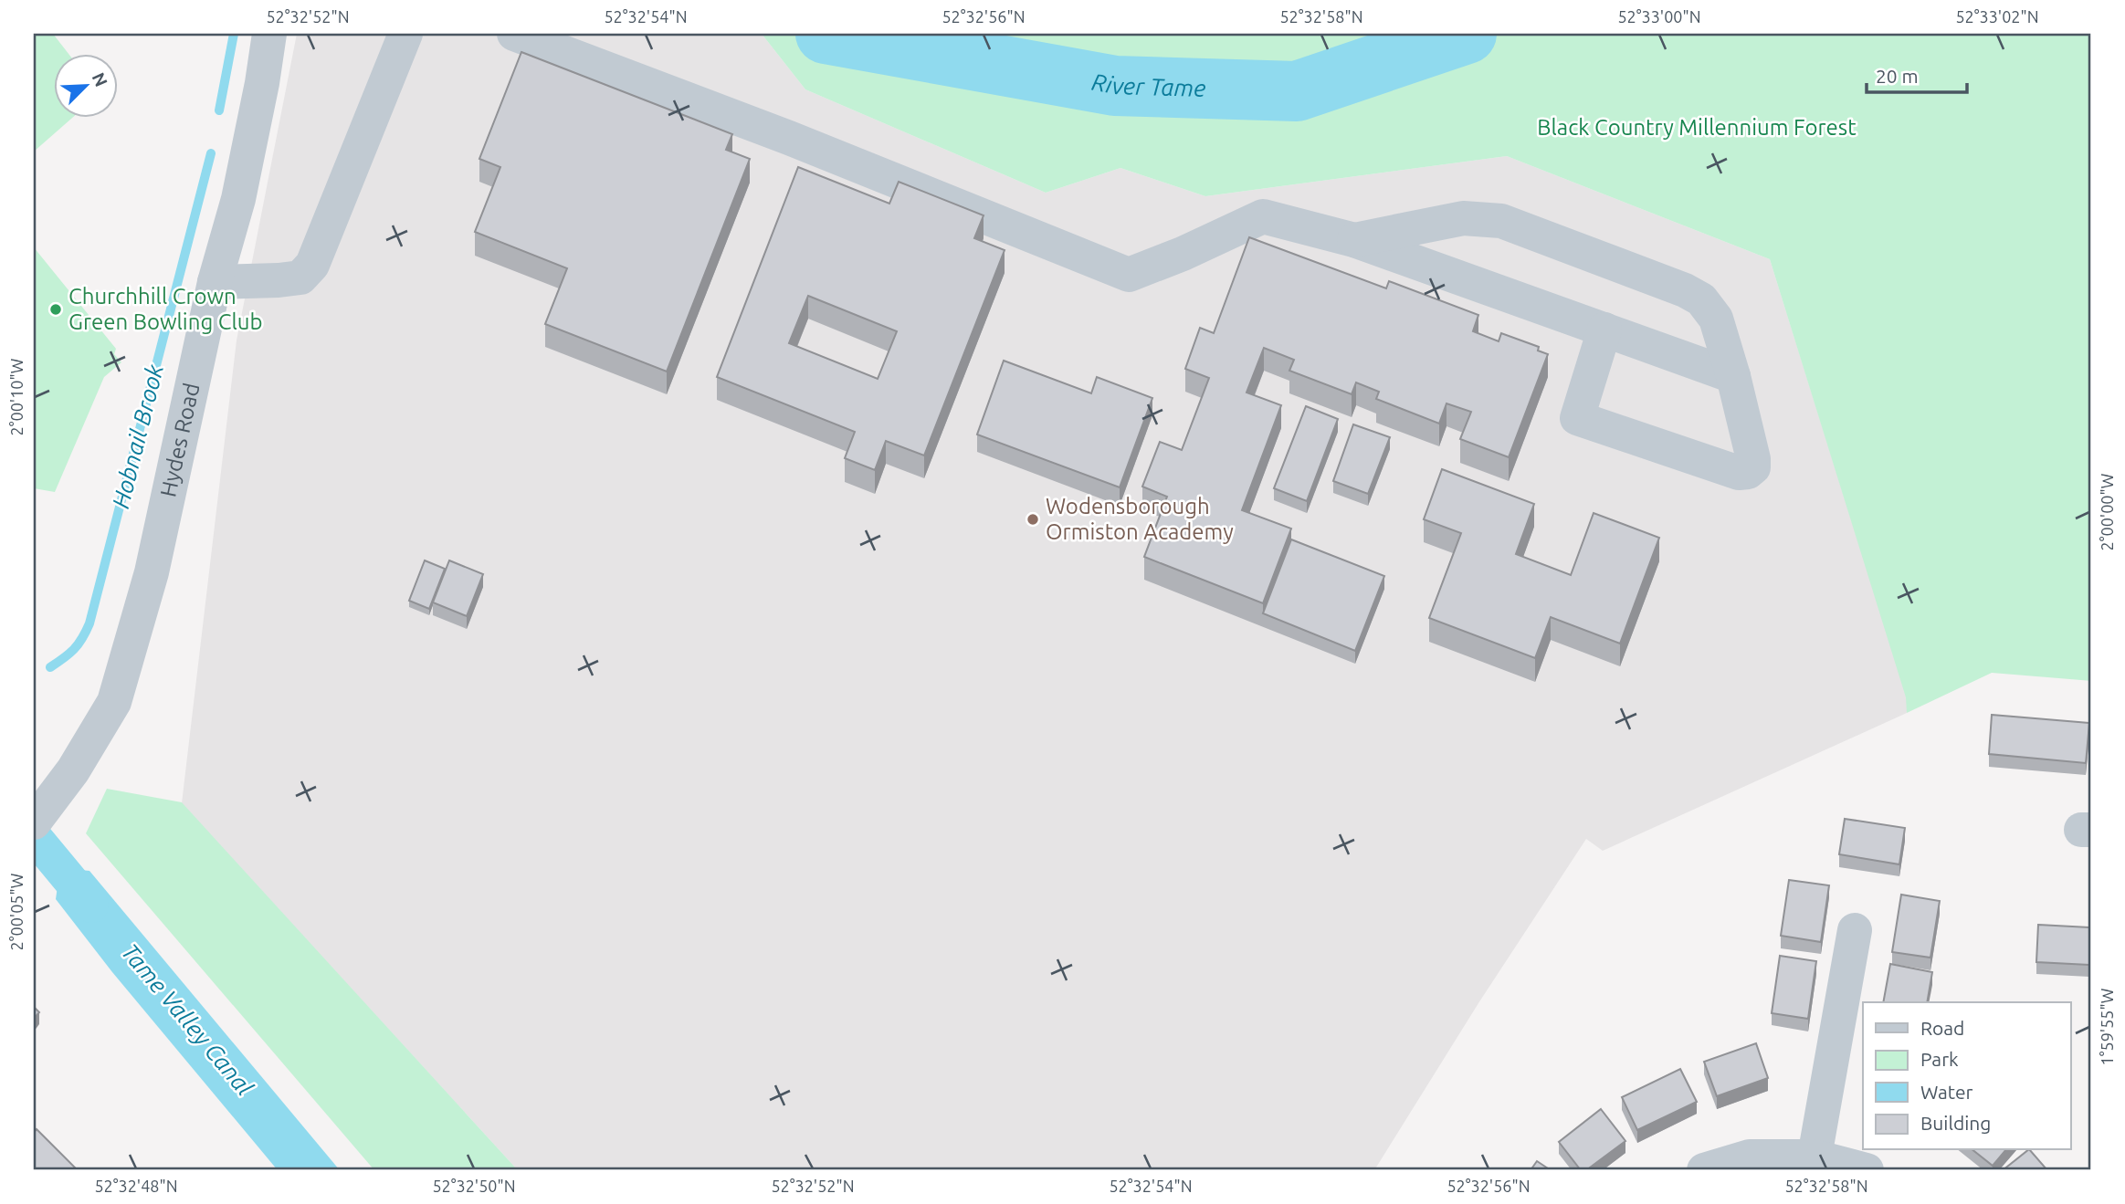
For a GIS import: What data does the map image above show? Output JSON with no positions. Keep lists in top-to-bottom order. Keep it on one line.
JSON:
{"streets":{"street":["Hydes Road"]},"water":["River Tame","Hobnail Brook","Tame Valley Canal"],"parks":["Black Country Millennium Forest"],"places":["Churchhill Crown Green Bowling Club","Wodensborough Ormiston Academy"],"legend":["Road","Park","Water","Building"],"scale_bar":"20 m","north":"top right","coordinates":["52°32'52\"N","52°32'54\"N","52°32'56\"N","52°32'58\"N","52°33'00\"N","52°33'02\"N","2°00'10\"W","2°00'00\"W","2°00'05\"W","1°59'55\"W","52°32'48\"N","52°32'50\"N"]}
